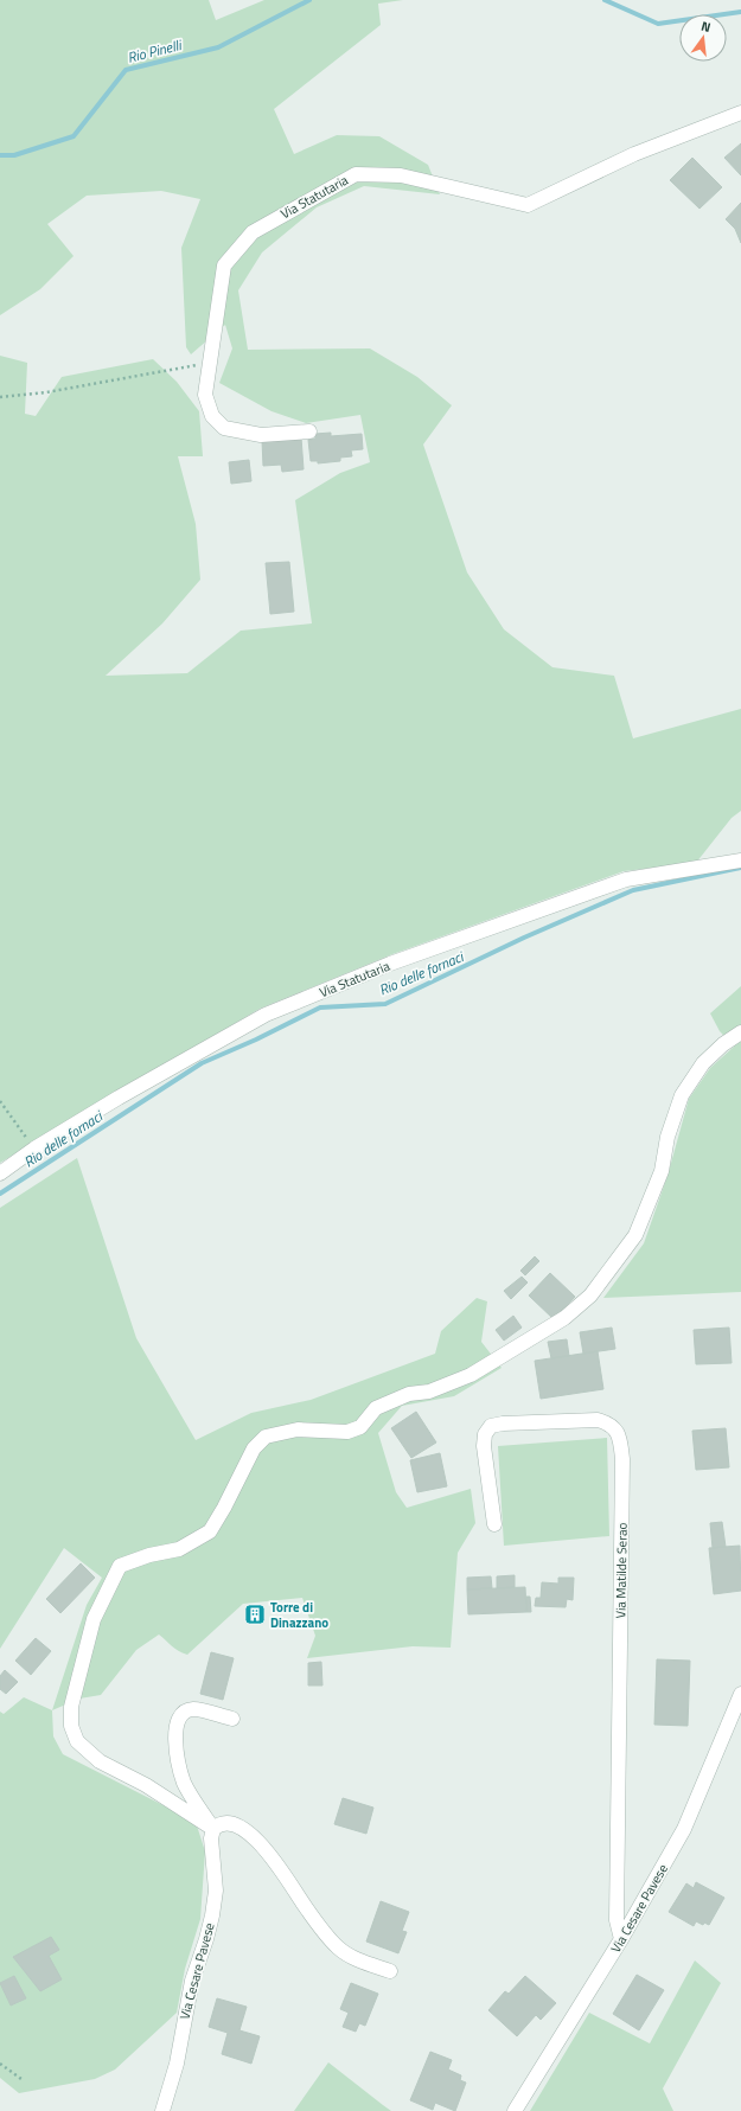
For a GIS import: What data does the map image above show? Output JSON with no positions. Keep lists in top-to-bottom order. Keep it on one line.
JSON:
{"streets":{"street":["Via Statutaria","Via Matilde Serao","Via Cesare Pavese"]},"crossings":[["Via Matilde Serao","Via Cesare Pavese"]],"water":["Rio Pinelli","Rio delle fornaci"],"places":{"building":["Torre di Dinazzano"]},"north":"top"}
